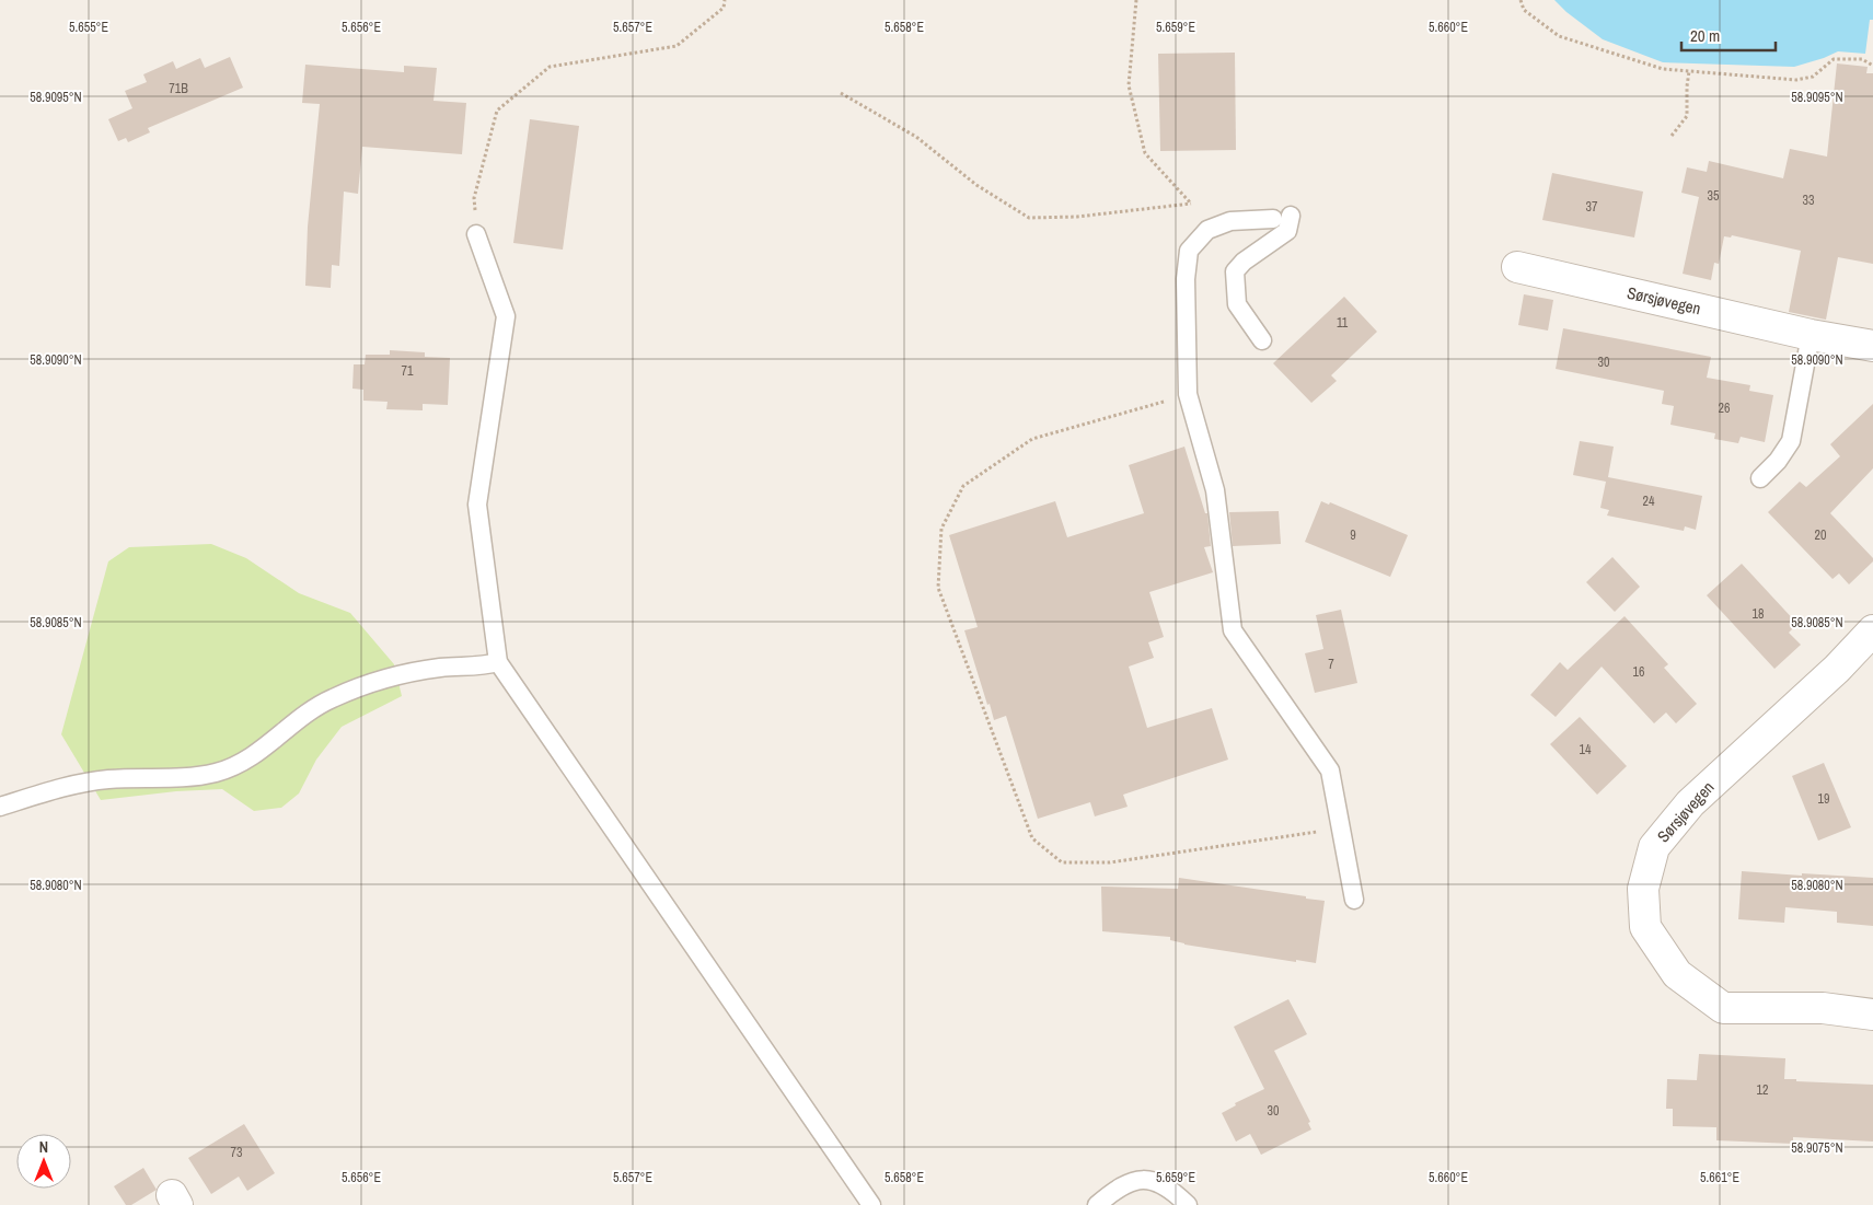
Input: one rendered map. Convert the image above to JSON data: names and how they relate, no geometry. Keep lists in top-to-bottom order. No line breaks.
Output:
{"streets":{"street":["Sørsjøvegen"]},"house_numbers":["71B","35","33","37","11","30","71","26","24","9","20","18","7","16","14","19","12","30","73"],"scale_bar":"20 m","north":"top","coordinates":["5.655°E","5.656°E","5.657°E","5.658°E","5.659°E","5.660°E","58.9095°N","58.9090°N","58.9085°N","58.9080°N","58.9075°N","5.661°E"]}
